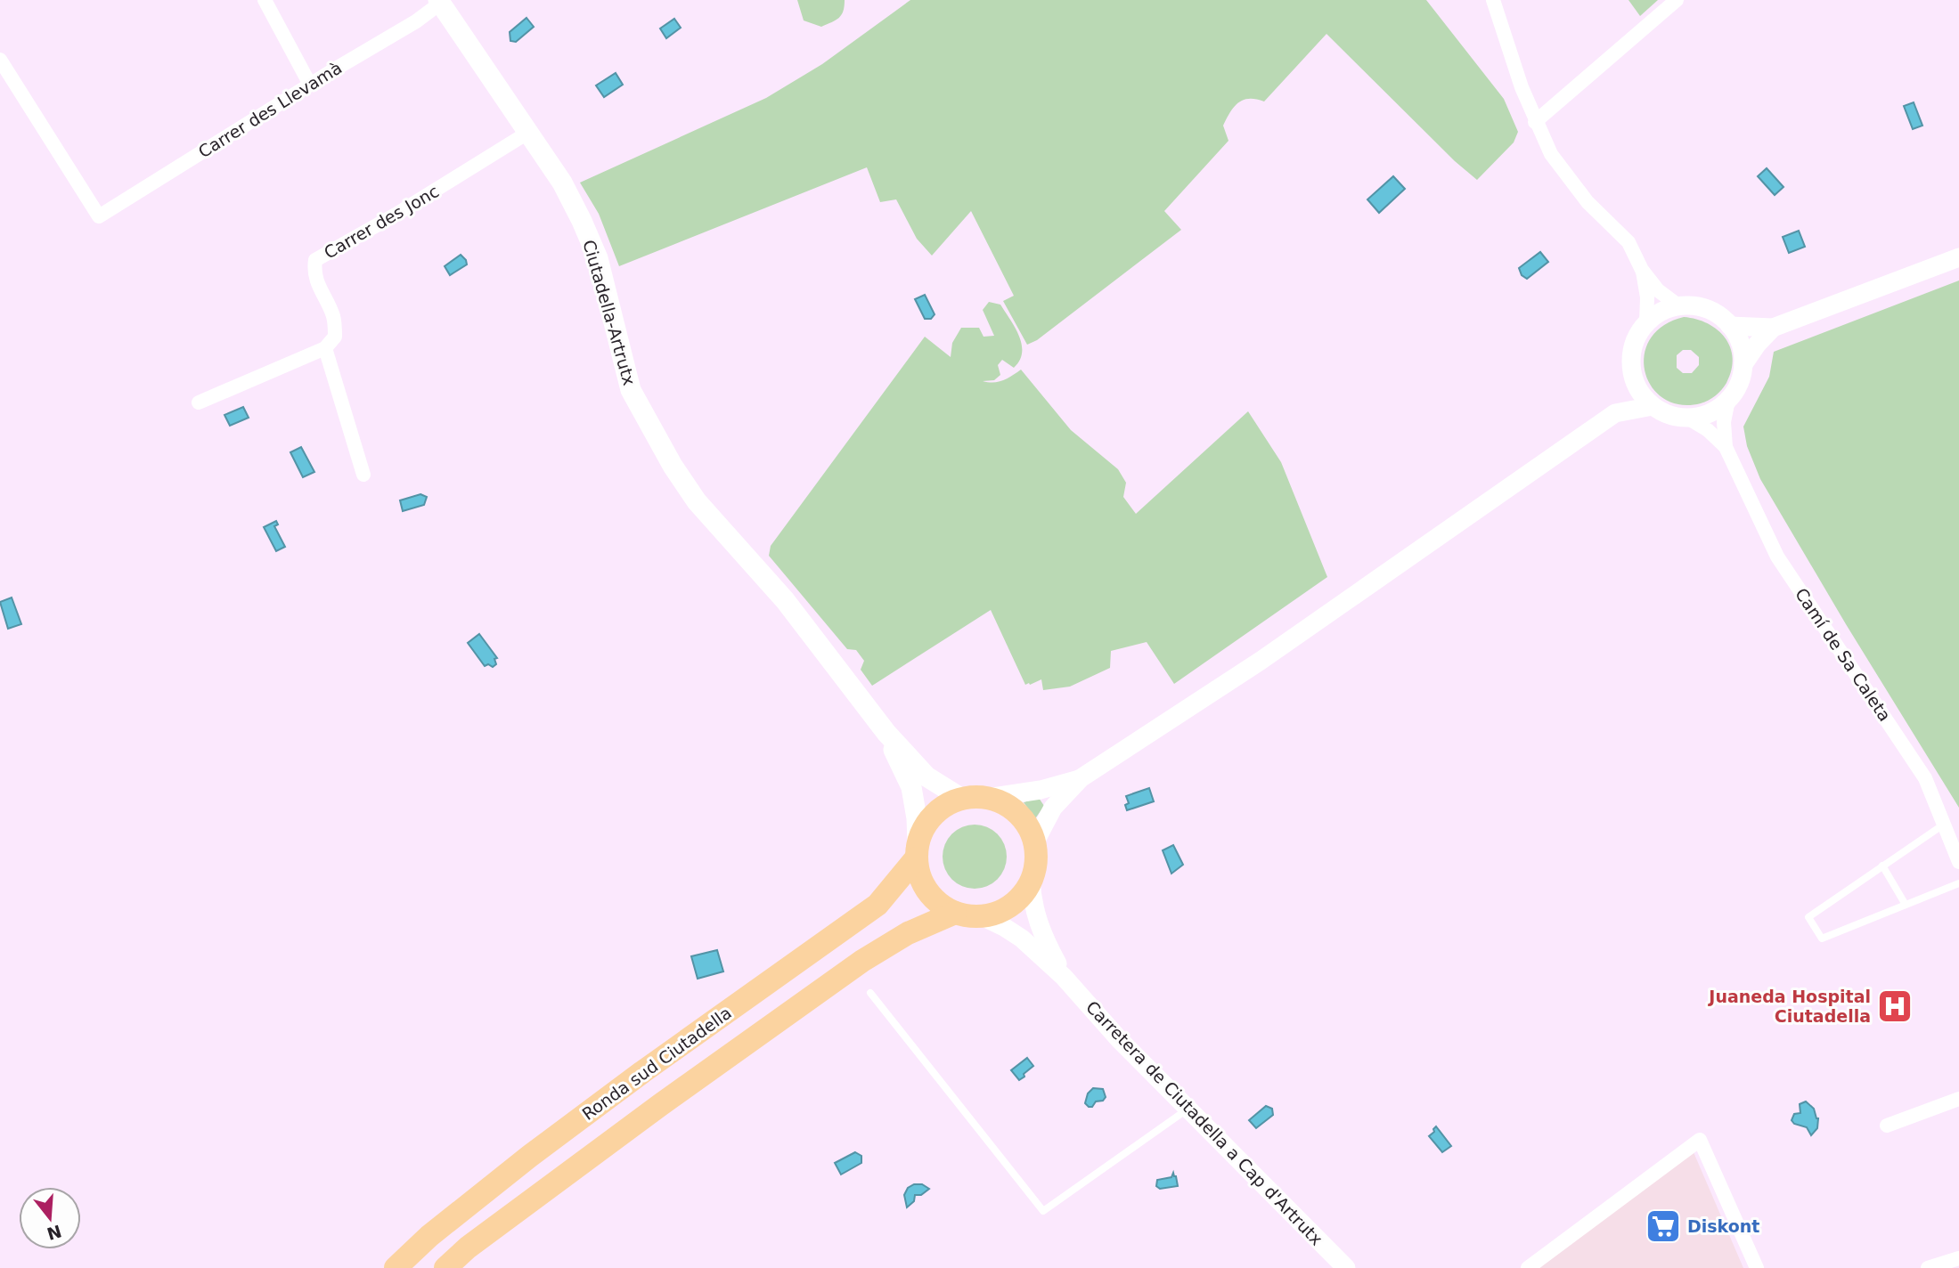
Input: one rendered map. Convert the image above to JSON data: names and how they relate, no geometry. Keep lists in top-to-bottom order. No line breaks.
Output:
{"streets":{"main road":["Ciutadella-Artrutx","Ronda sud Ciutadella"],"street":["Carrer des Llevamà","Carrer des Jonc","Camí de Sa Caleta","Carretera de Ciutadella a Cap d'Artrutx"]},"crossings":[["Carrer des Llevamà","Ciutadella-Artrutx"],["Carrer des Jonc","Ciutadella-Artrutx"],["Ciutadella-Artrutx","Ronda sud Ciutadella"],["Ciutadella-Artrutx","Carretera de Ciutadella a Cap d'Artrutx"],["Ronda sud Ciutadella","Carretera de Ciutadella a Cap d'Artrutx"]],"places":{"hospital":["Juaneda Hospital Ciutadella"],"supermarket":["Diskont"]},"north":"bottom"}
